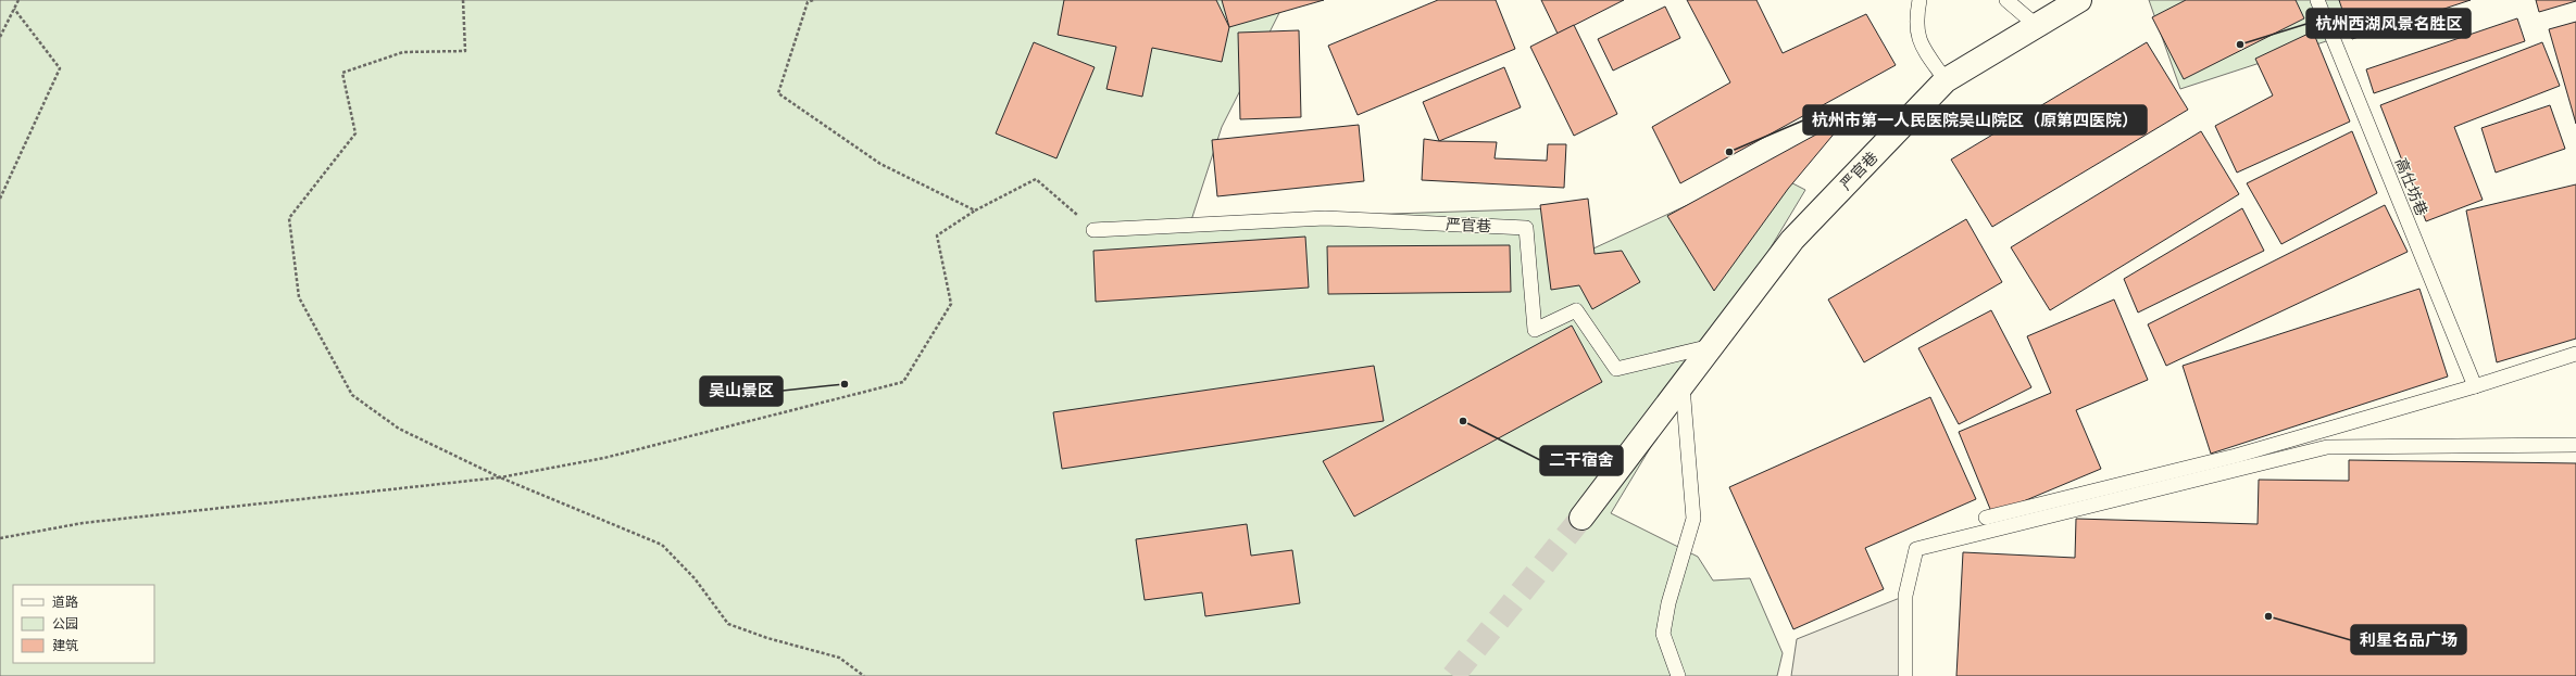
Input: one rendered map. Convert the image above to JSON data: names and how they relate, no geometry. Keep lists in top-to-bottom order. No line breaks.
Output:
{"streets":{"street":["严官巷"],"lane":["高仕坊巷"]},"places":["杭州西湖风景名胜区","杭州市第一人民医院吴山院区（原第四医院）","吴山景区","二干宿舍","利星名品广场"],"legend":["道路","公园","建筑"]}
